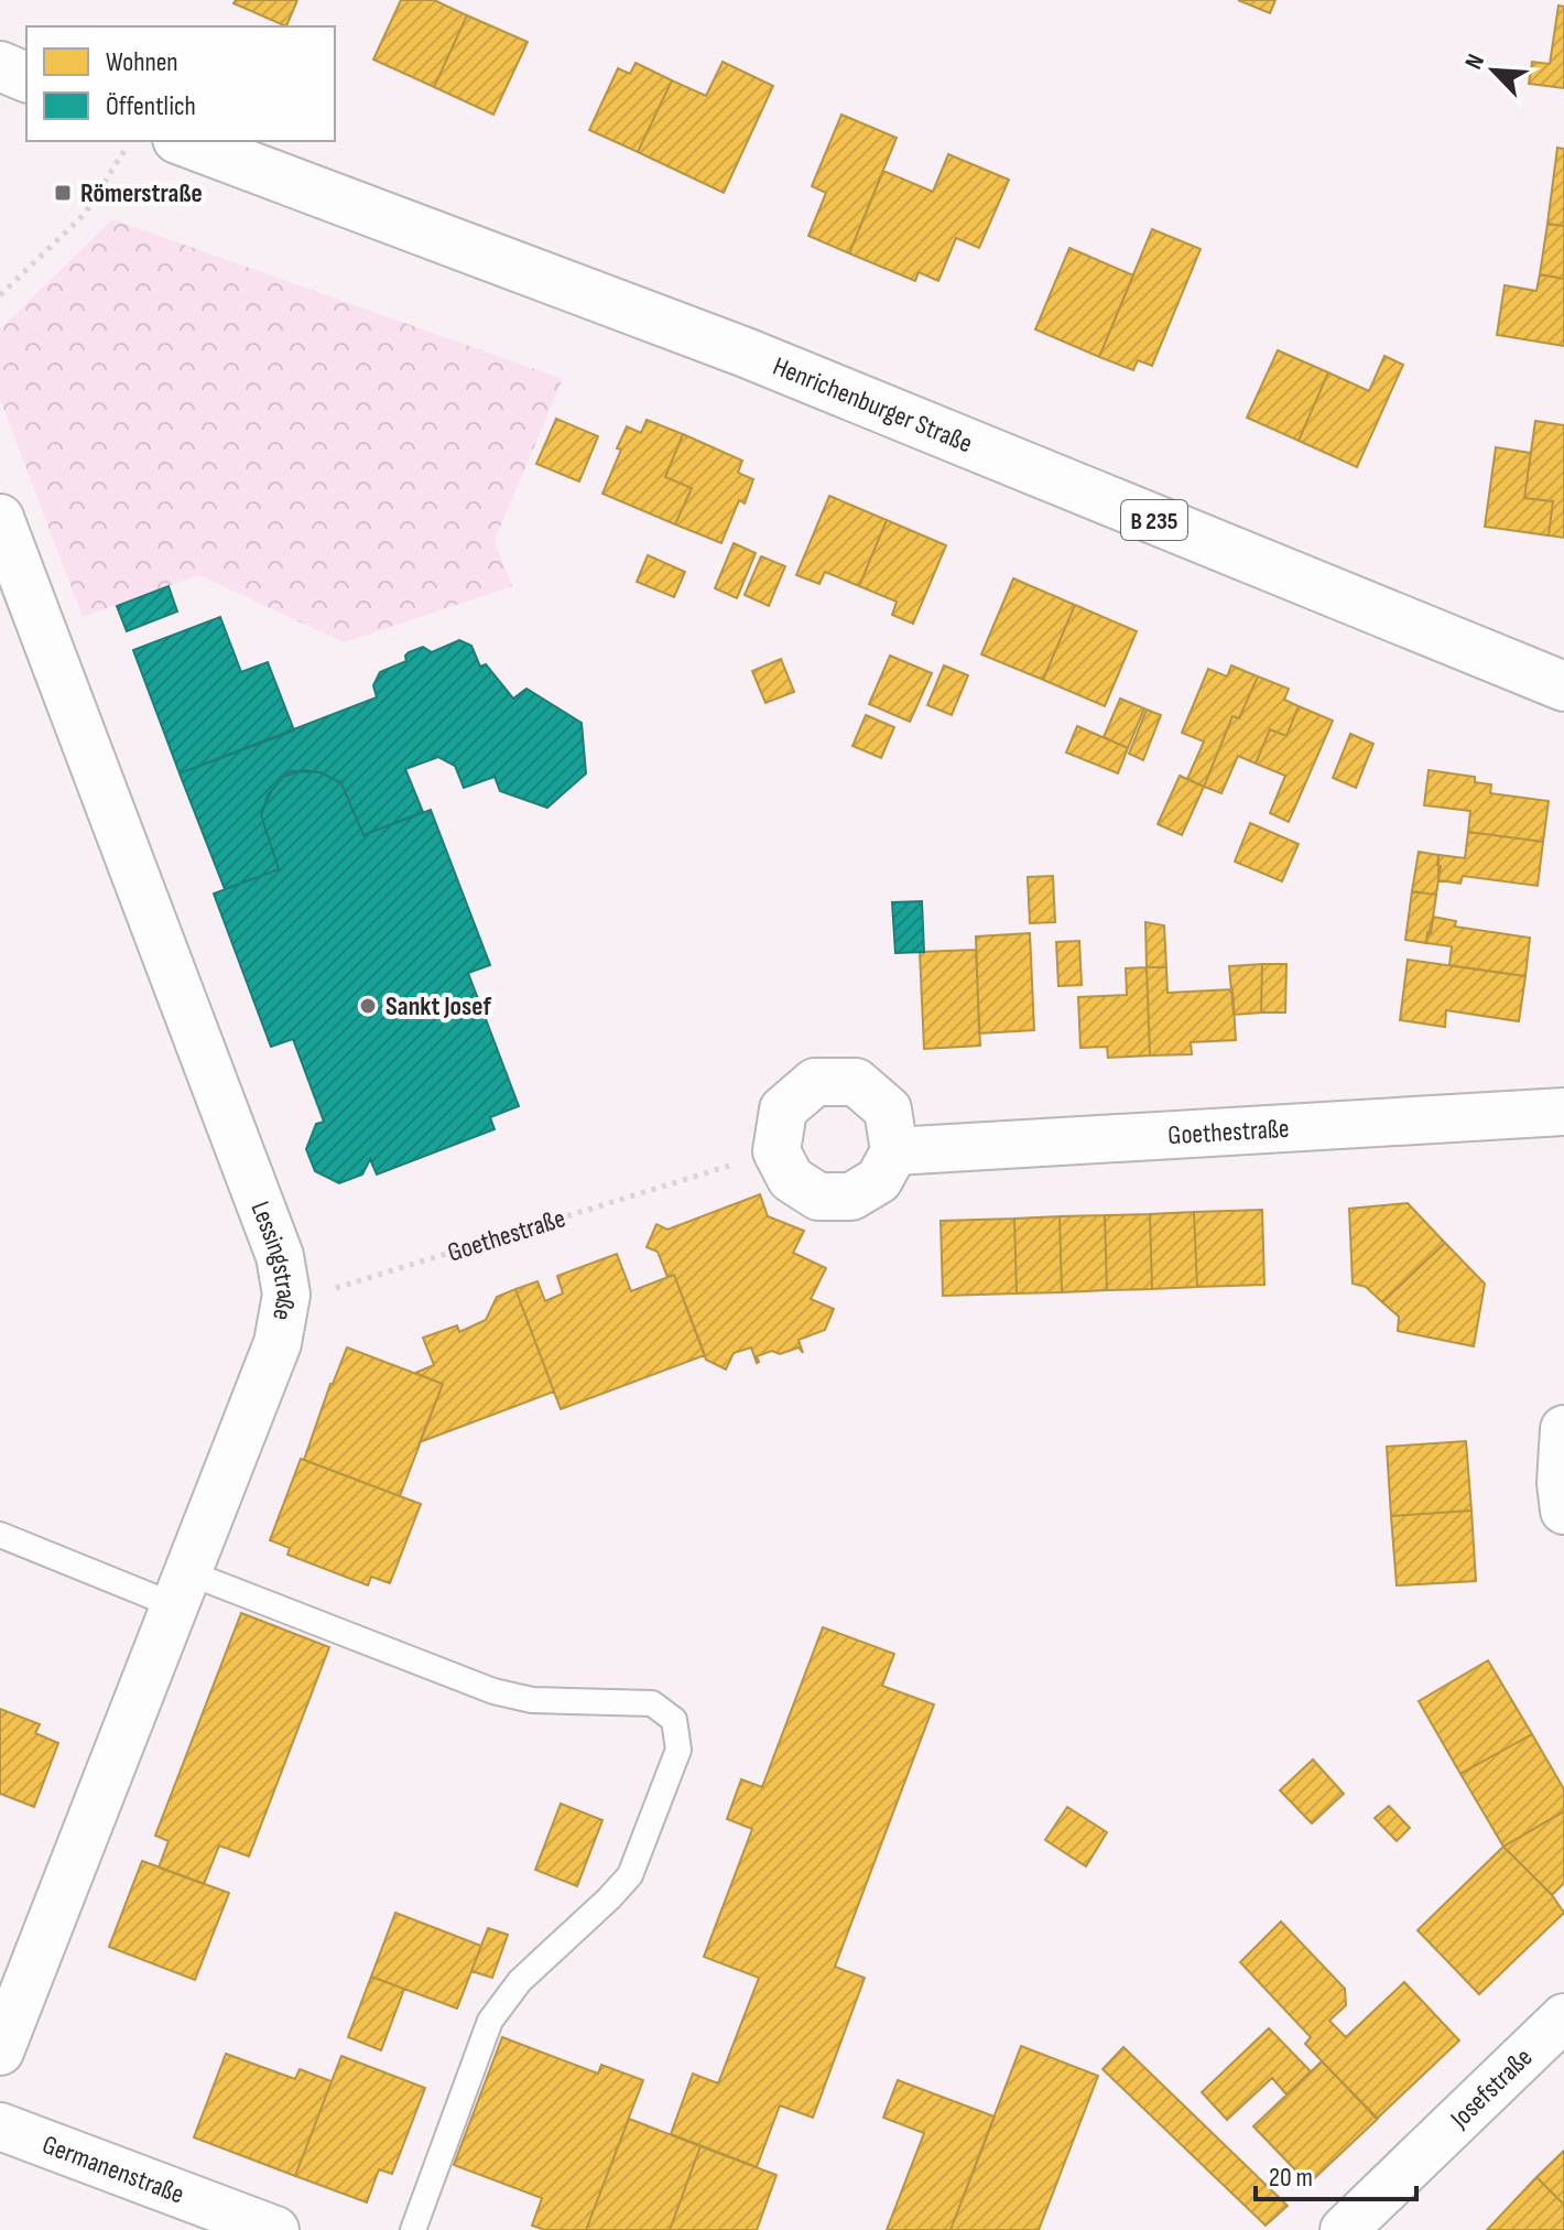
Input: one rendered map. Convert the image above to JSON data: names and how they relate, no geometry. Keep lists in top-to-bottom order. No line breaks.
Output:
{"streets":{"main road":["Henrichenburger Straße","B 235"],"street":["Goethestraße","Lessingstraße","Josefstraße","Germanenstraße"]},"crossings":[["Goethestraße","Lessingstraße"]],"places":{"transit":["Römerstraße"],"other":["Sankt Josef"]},"legend":["Wohnen","Öffentlich"],"scale_bar":"20 m","north":"top left"}
